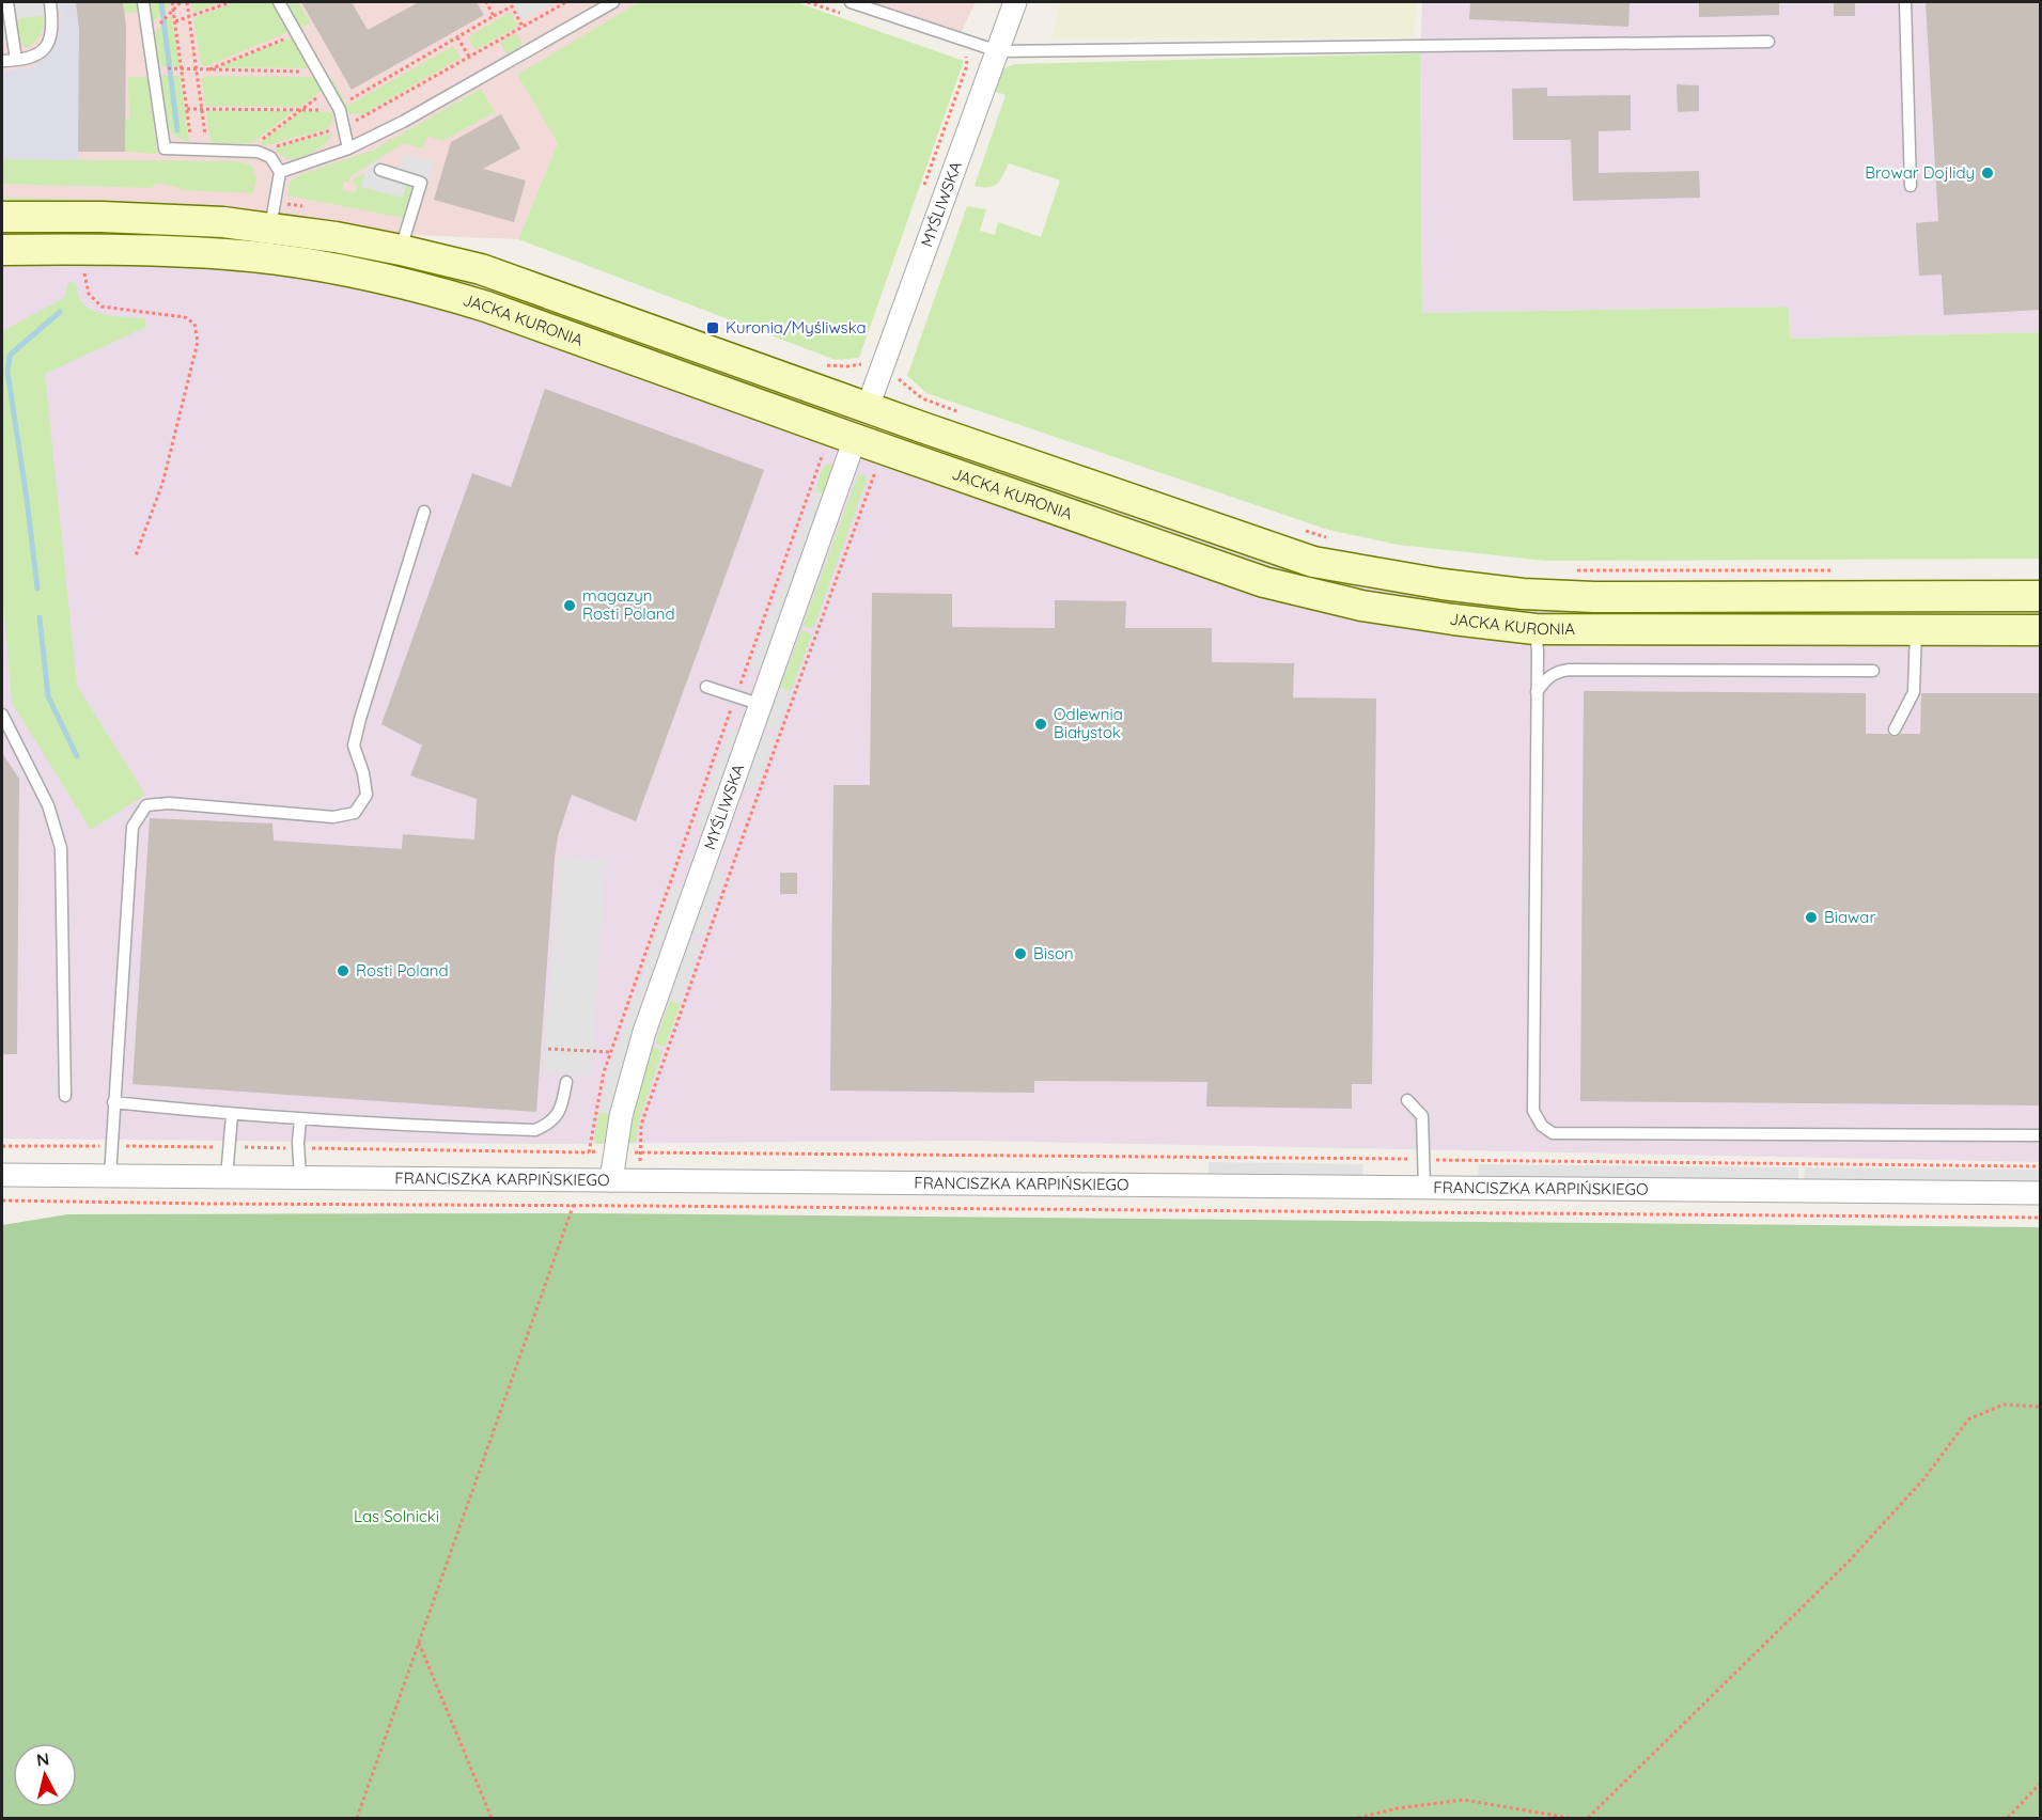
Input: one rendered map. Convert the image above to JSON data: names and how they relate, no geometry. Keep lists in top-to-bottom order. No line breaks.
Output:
{"streets":{"main road":["JACKA KURONIA"],"street":["MYŚLIWSKA","FRANCISZKA KARPIŃSKIEGO"]},"crossings":[["MYŚLIWSKA","JACKA KURONIA"],["MYŚLIWSKA","FRANCISZKA KARPIŃSKIEGO"]],"parks":["Las Solnicki"],"places":{"other":["Browar Dojlidy","magazyn Rosti Poland","Odlewnia Białystok","Biawar","Bison","Rosti Poland"],"transit":["Kuronia/Myśliwska"]},"north":"top"}
